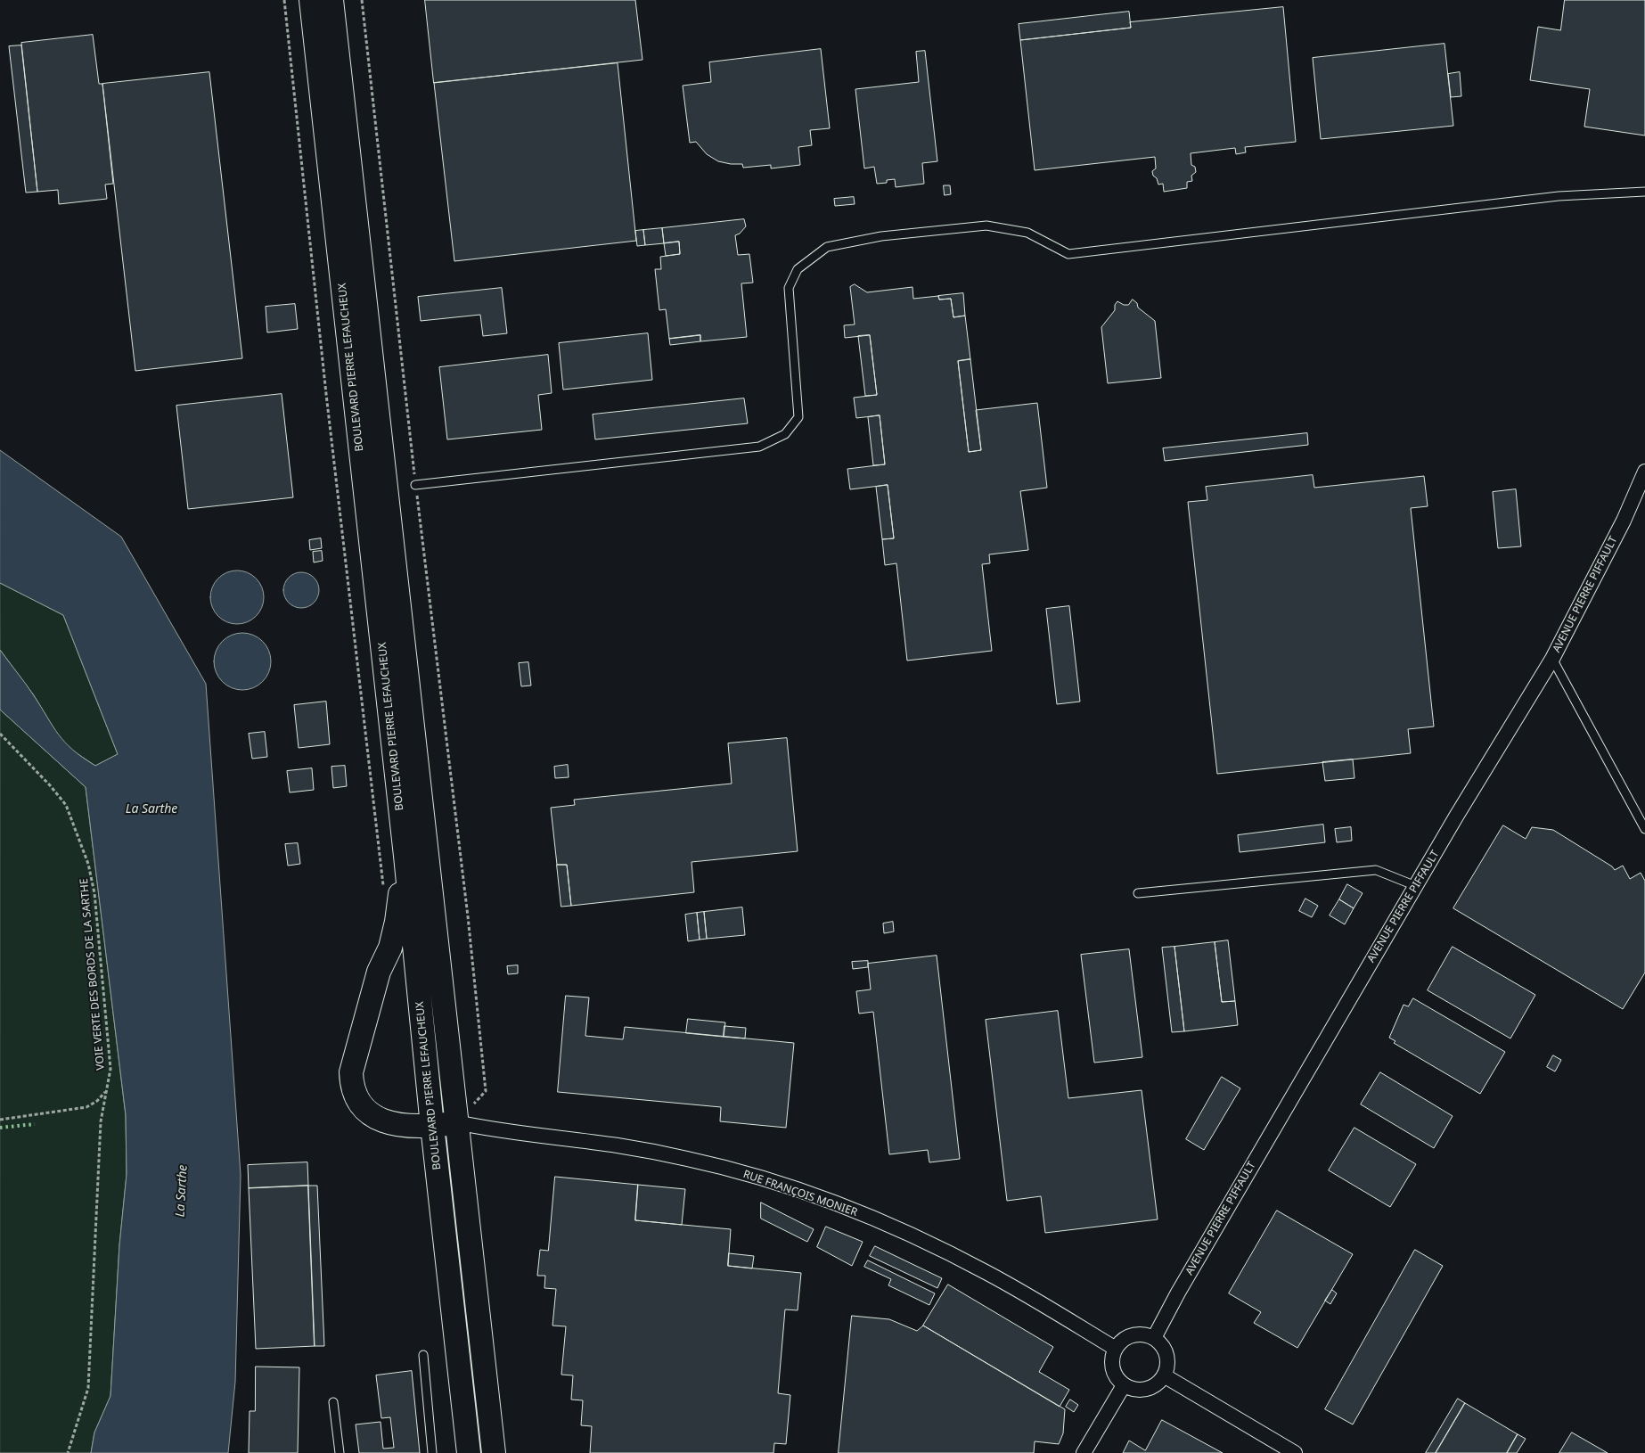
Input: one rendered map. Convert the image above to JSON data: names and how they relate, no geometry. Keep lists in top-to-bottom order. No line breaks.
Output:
{"streets":{"main road":["BOULEVARD PIERRE LEFAUCHEUX"],"street":["AVENUE PIERRE PIFFAULT","RUE FRANÇOIS MONIER"],"path":["VOIE VERTE DES BORDS DE LA SARTHE"]},"crossings":[["BOULEVARD PIERRE LEFAUCHEUX","RUE FRANÇOIS MONIER"],["AVENUE PIERRE PIFFAULT","RUE FRANÇOIS MONIER"]],"water":["La Sarthe"]}
